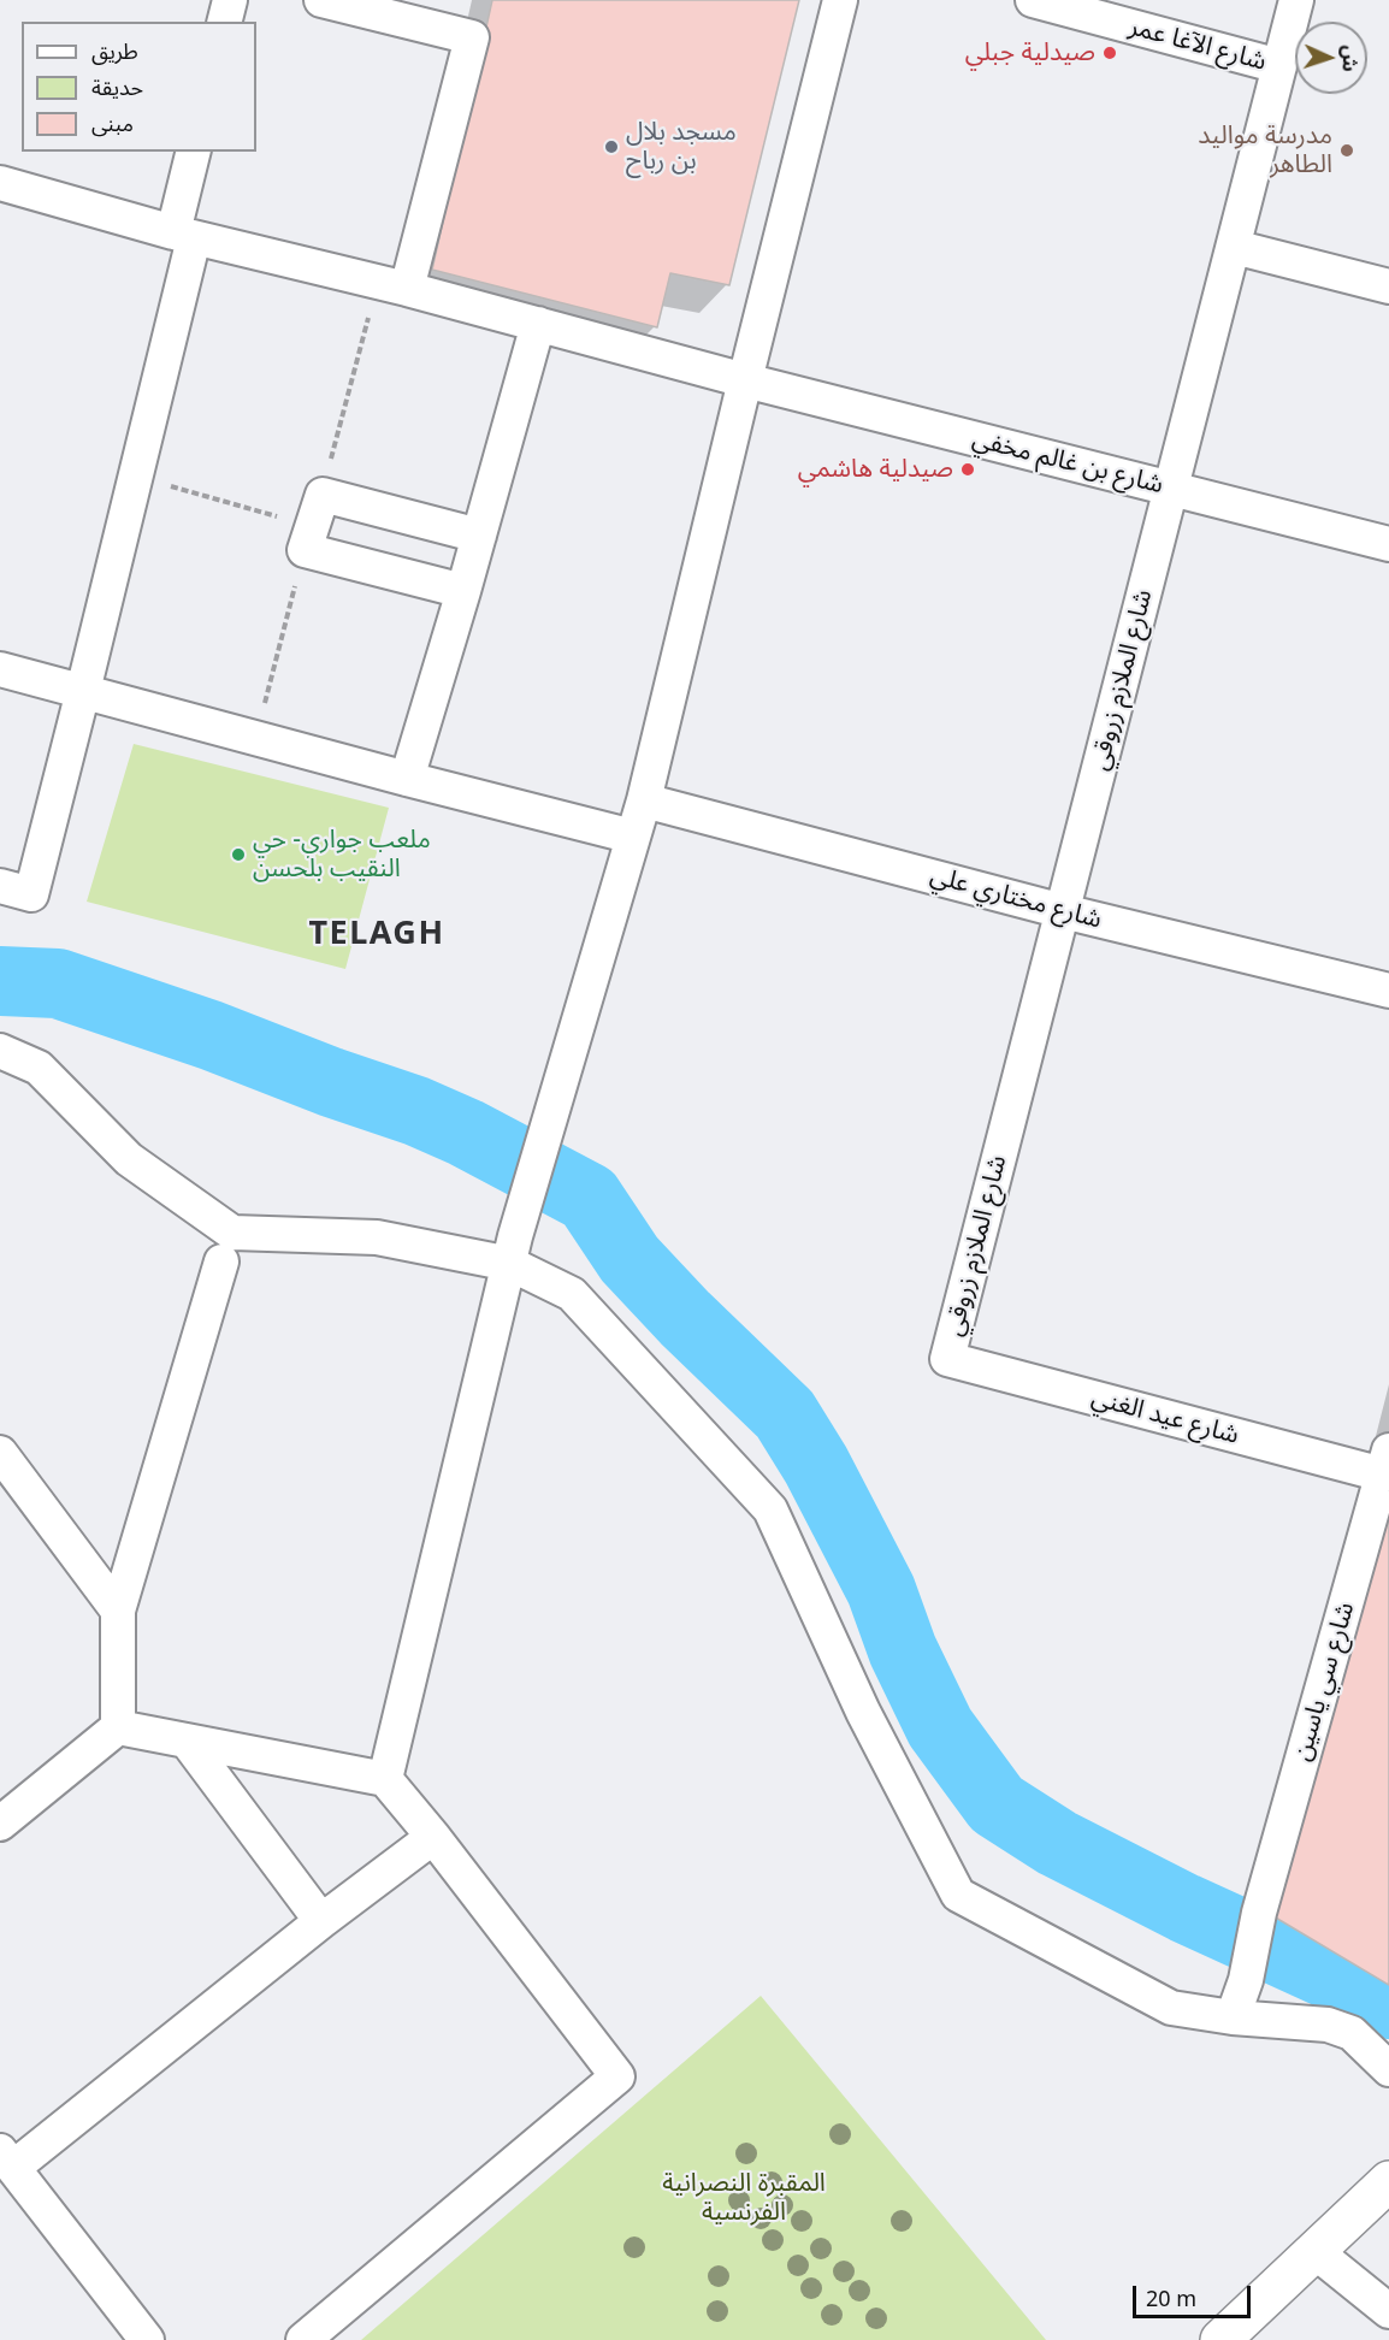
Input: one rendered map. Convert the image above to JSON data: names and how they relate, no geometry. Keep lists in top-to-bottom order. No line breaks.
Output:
{"streets":{"street":["شارع الآغا عمر","شارع بن غالم مخفي","شارع الملازم زروقي","شارع مختاري علي","شارع عيد الغني","شارع سي ياسين"]},"crossings":[["شارع الآغا عمر","شارع الملازم زروقي"],["شارع بن غالم مخفي","شارع الملازم زروقي"],["شارع الملازم زروقي","شارع مختاري علي"],["شارع الملازم زروقي","شارع عيد الغني"],["شارع عيد الغني","شارع سي ياسين"]],"districts":["TELAGH"],"parks":["المقبرة النصرانية الفرنسية"],"places":["صيدلية جبلي","مسجد بلال بن رباح","مدرسة مواليد الطاهر","صيدلية هاشمي","ملعب جواري- حي النقيب بلحسن"],"legend":["طريق","حديقة","مبنى"],"scale_bar":"20 m","north":"right"}
